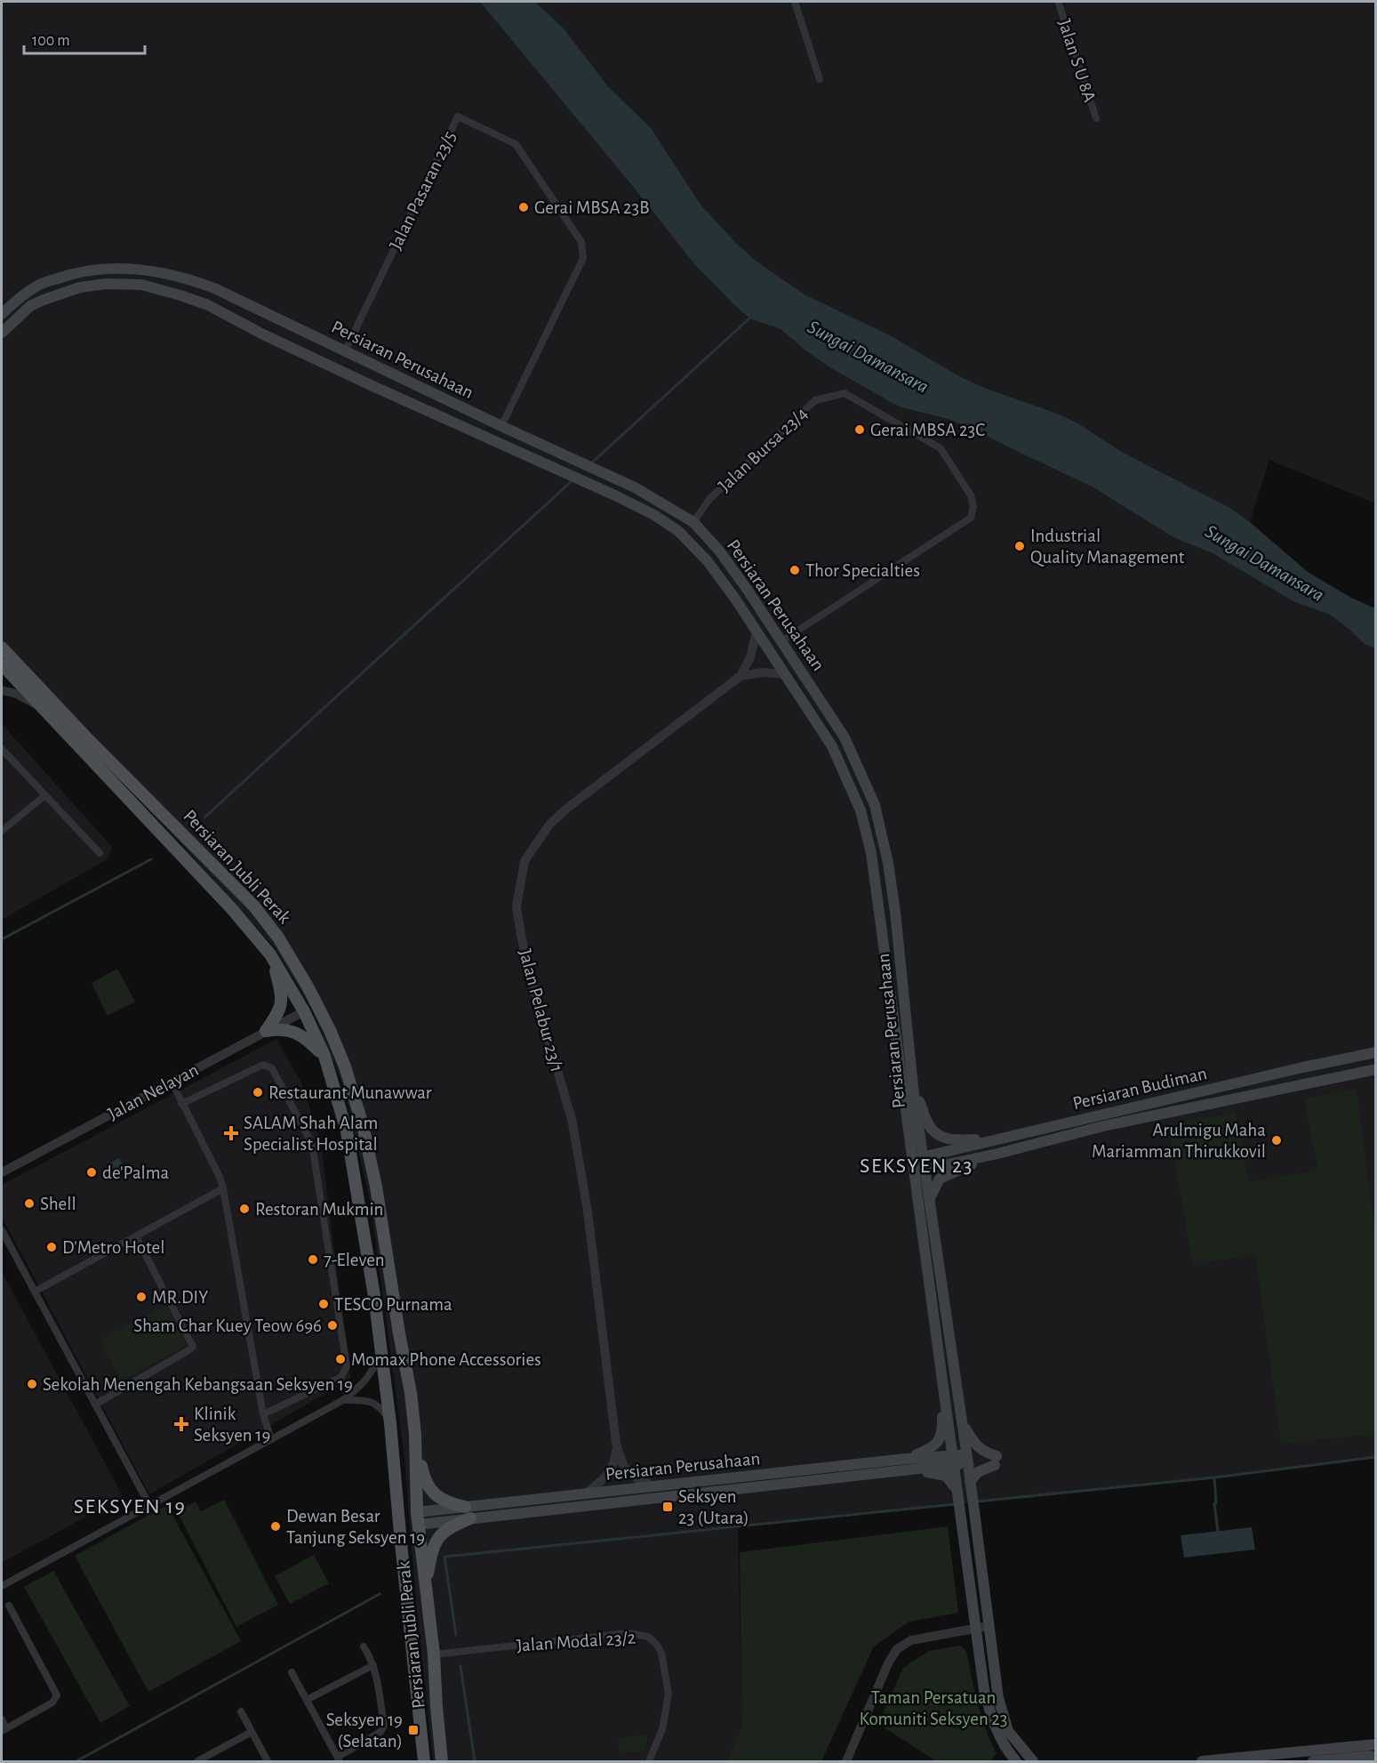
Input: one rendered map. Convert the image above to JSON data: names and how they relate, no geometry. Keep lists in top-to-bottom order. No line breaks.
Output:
{"streets":{"main road":["Persiaran Perusahaan","Persiaran Jubli Perak","Persiaran Budiman"],"street":["Jalan S U 8A","Jalan Pasaran 23/5","Jalan Bursa 23/4","Jalan Pelabur 23/1","Jalan Nelayan","Jalan Modal 23/2"]},"crossings":[["Jalan Pasaran 23/5","Persiaran Perusahaan"],["Persiaran Perusahaan","Jalan Bursa 23/4"],["Persiaran Perusahaan","Persiaran Jubli Perak"],["Persiaran Perusahaan","Jalan Pelabur 23/1"],["Persiaran Perusahaan","Persiaran Budiman"],["Persiaran Jubli Perak","Jalan Nelayan"],["Persiaran Jubli Perak","Jalan Modal 23/2"]],"districts":["SEKSYEN 23","SEKSYEN 19"],"water":["Sungai Damansara"],"parks":["Taman Persatuan Komuniti Seksyen 23"],"places":{"other":["Gerai MBSA 23B","Gerai MBSA 23C","Industrial Quality Management","Thor Specialties","Restaurant Munawwar","Arulmigu Maha Mariamman Thirukkovil","de'Palma","Shell","Restoran Mukmin","D'Metro Hotel","7-Eleven","MR.DIY","TESCO Purnama","Sham Char Kuey Teow 696","Momax Phone Accessories","Sekolah Menengah Kebangsaan Seksyen 19","Dewan Besar Tanjung Seksyen 19"],"health":["SALAM Shah Alam Specialist Hospital","Klinik Seksyen 19"],"transit":["Seksyen 23 (Utara)","Seksyen 19 (Selatan)"]},"scale_bar":"100 m"}
